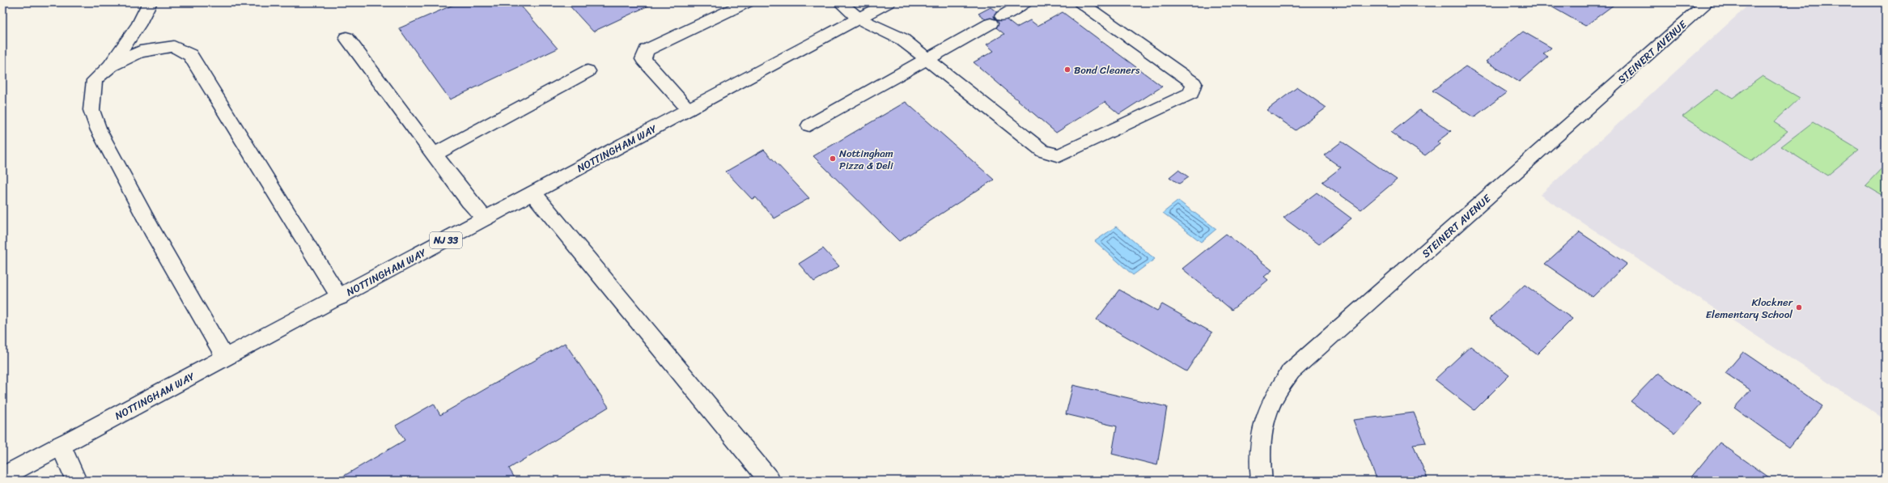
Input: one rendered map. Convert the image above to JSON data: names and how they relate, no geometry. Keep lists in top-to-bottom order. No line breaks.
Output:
{"streets":{"main road":["STEINERT AVENUE","NOTTINGHAM WAY","NJ 33"]},"places":["Bond Cleaners","Nottingham Pizza & Deli","Klockner Elementary School"]}
